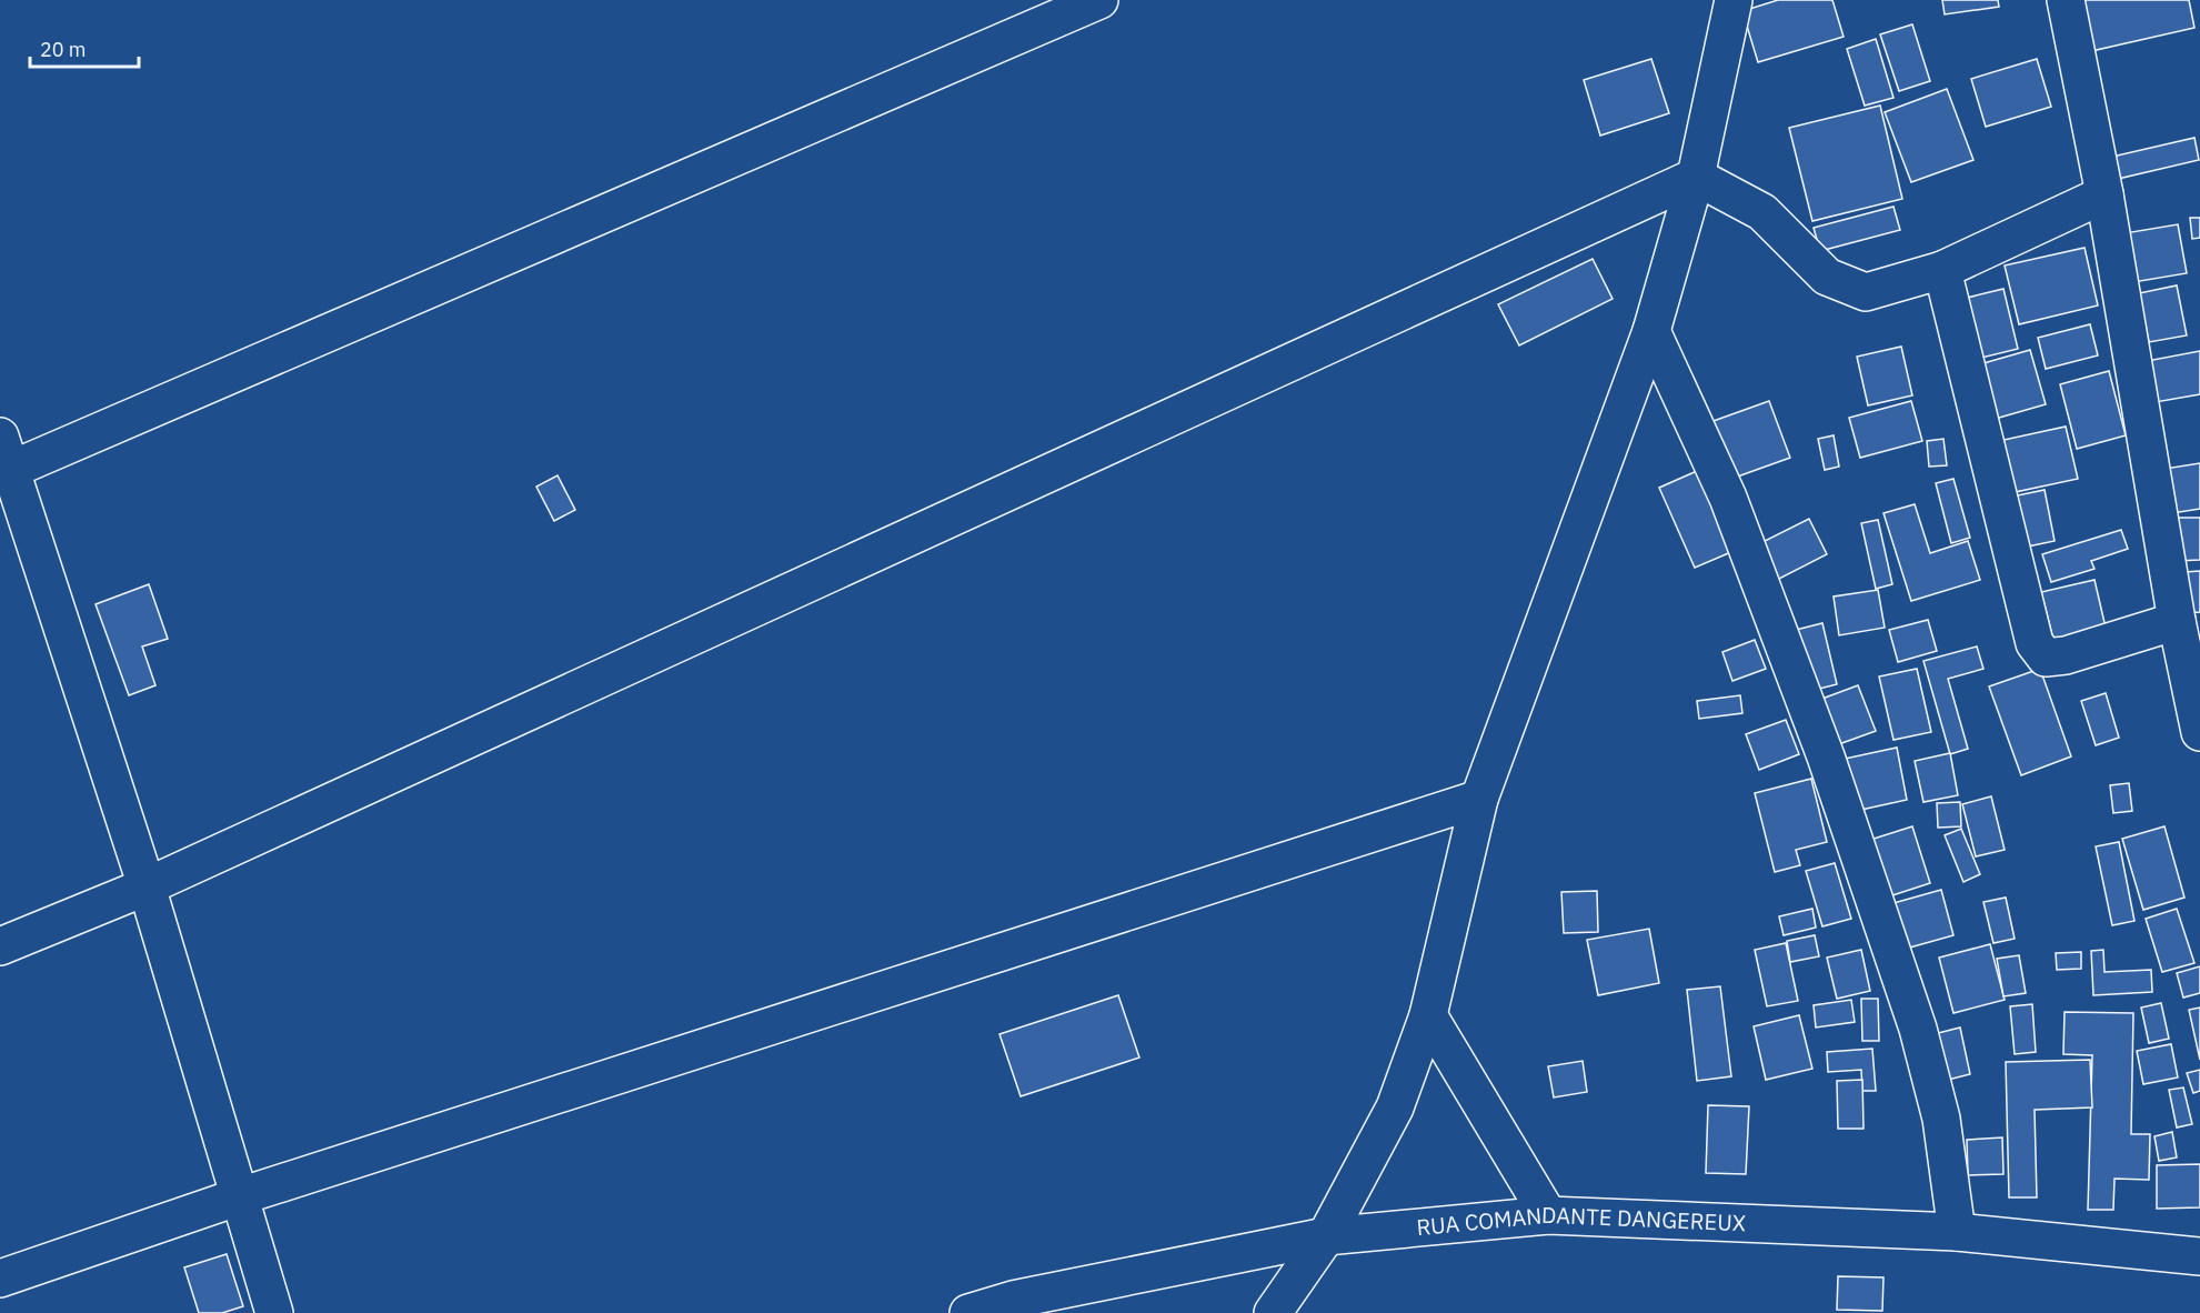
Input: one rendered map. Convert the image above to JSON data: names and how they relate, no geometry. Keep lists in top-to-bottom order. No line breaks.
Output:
{"streets":{"street":["RUA COMANDANTE DANGEREUX"]},"scale_bar":"20 m"}
